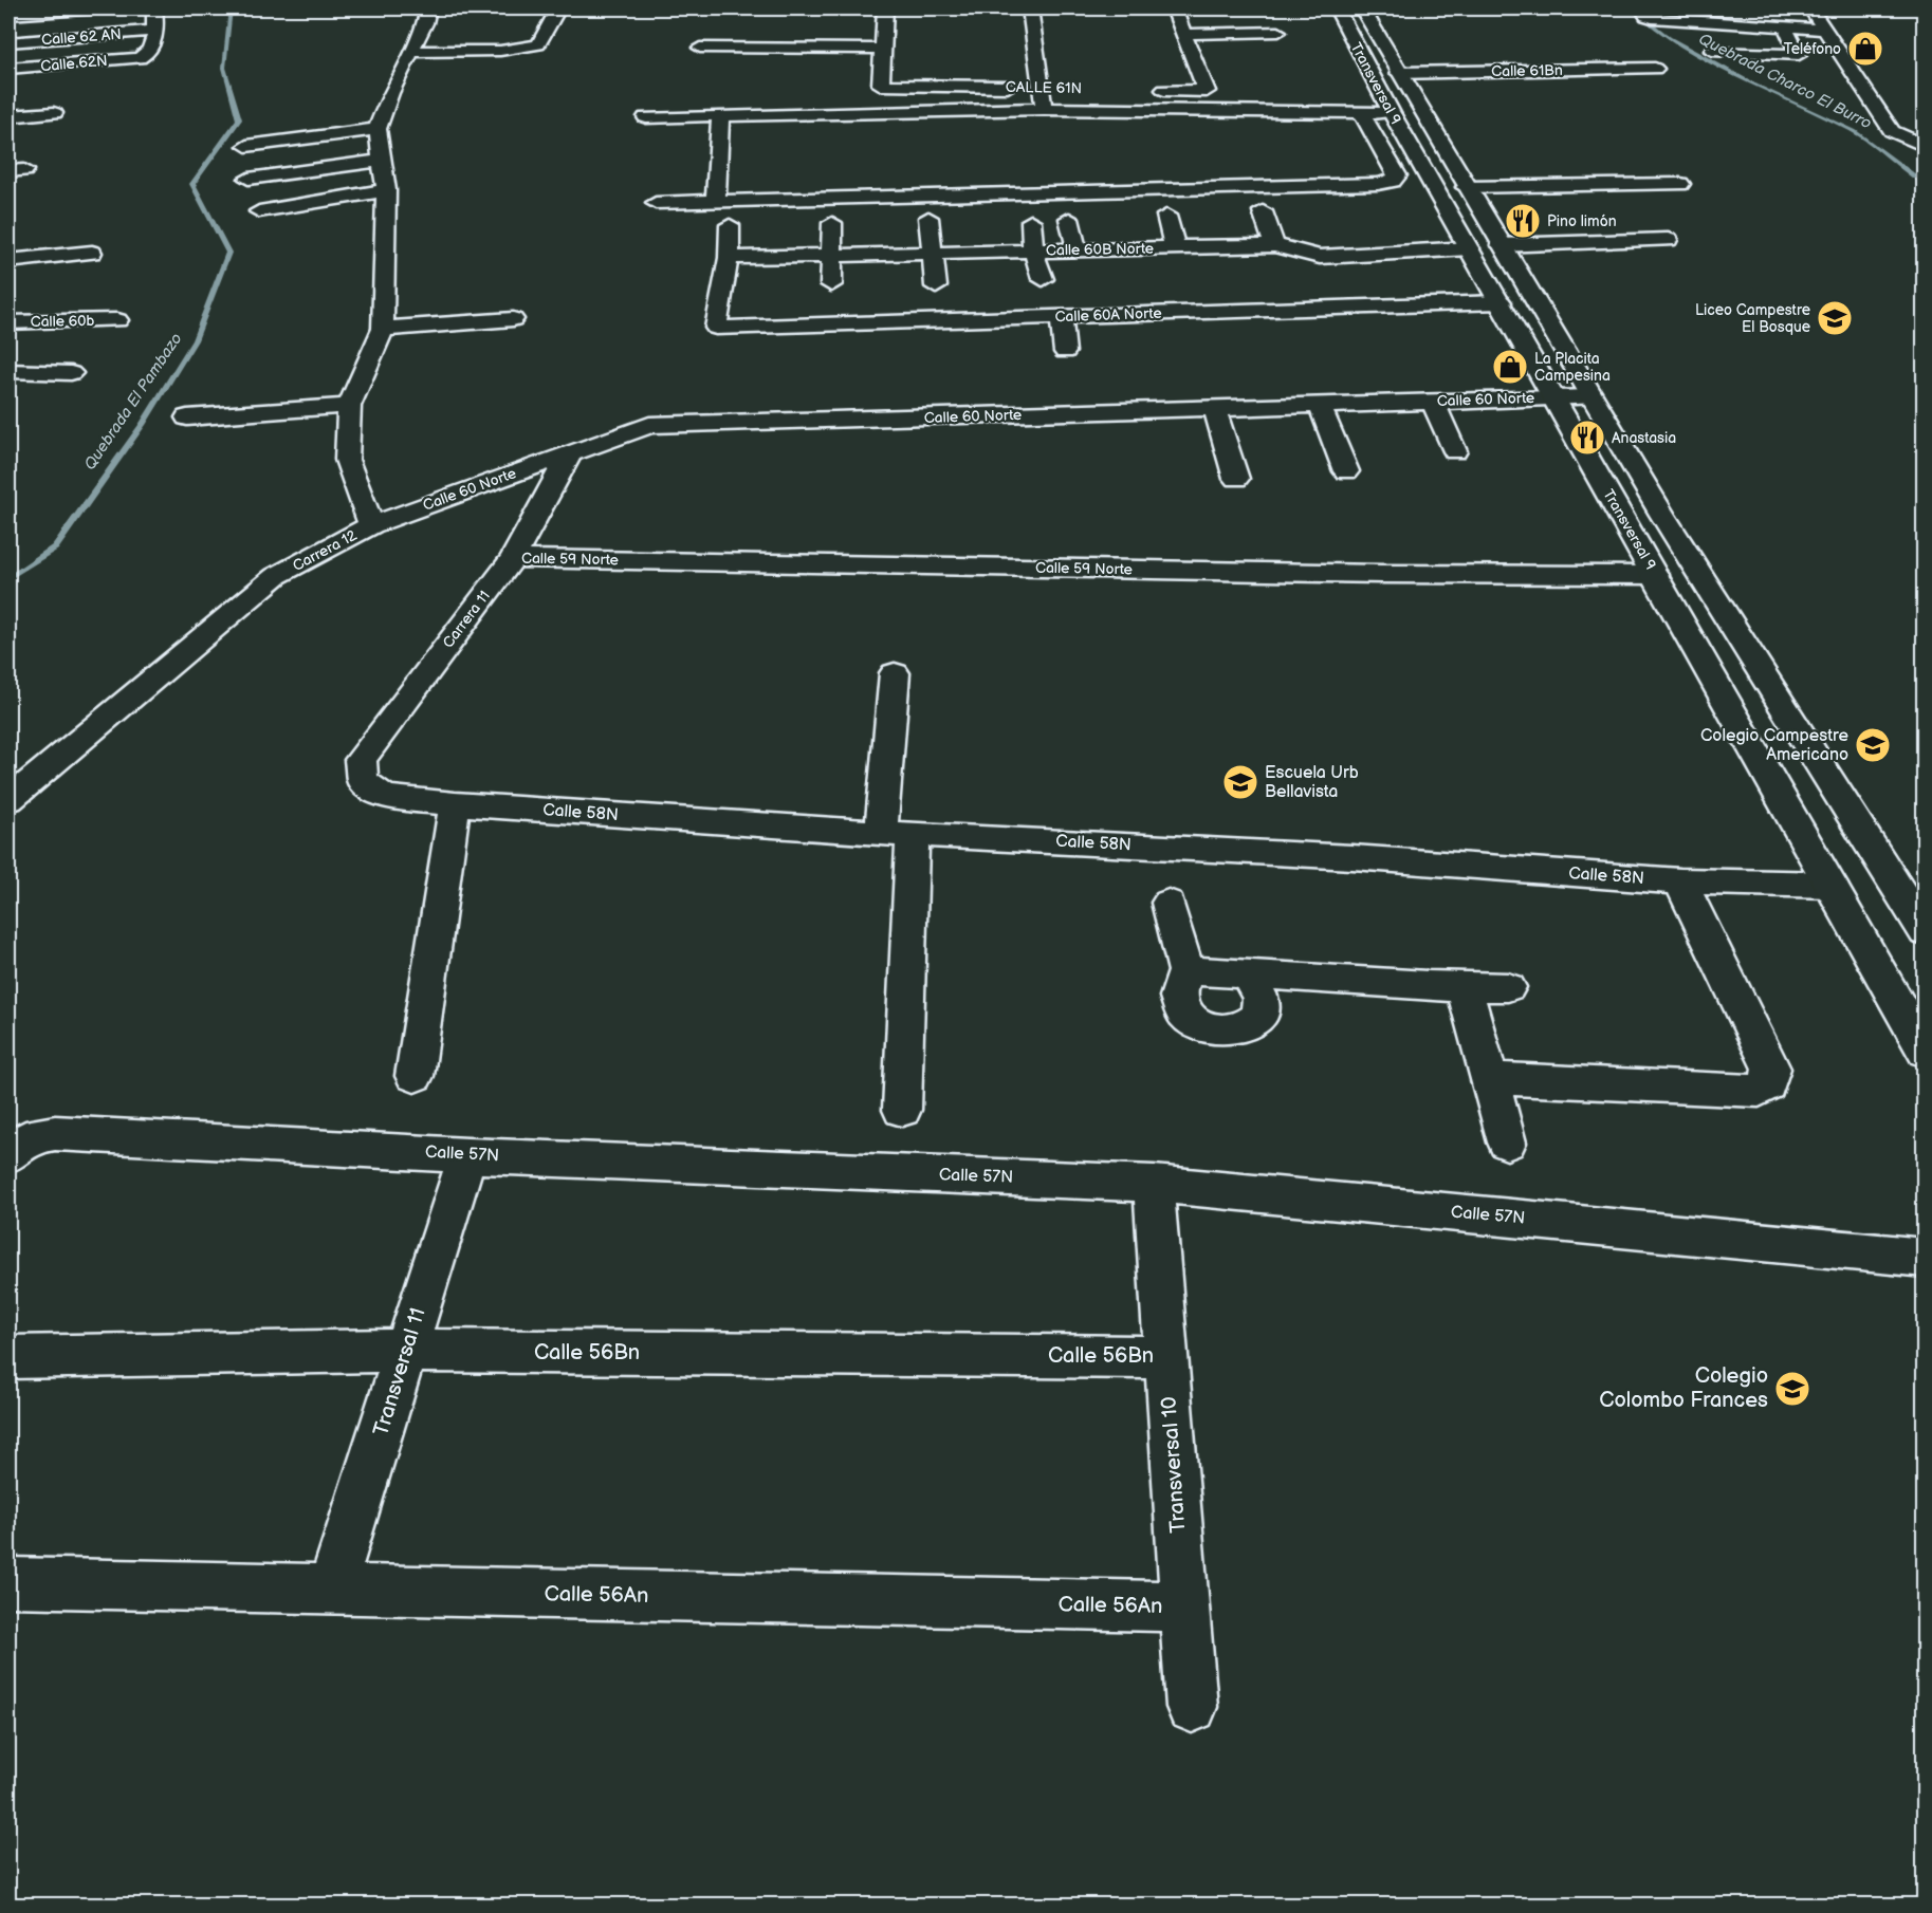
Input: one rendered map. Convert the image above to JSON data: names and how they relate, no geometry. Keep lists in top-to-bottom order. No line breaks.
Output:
{"streets":{"street":["Calle 62 AN","Calle 62N","Calle 61Bn","Transversal 9","CALLE 61N","Calle 60B Norte","Calle 60A Norte","Calle 60b","Calle 60 Norte","Carrera 12","Calle 59 Norte","Carrera 11","Calle 58N","Calle 57N","Calle 56Bn","Transversal 11","Transversal 10","Calle 56An"]},"crossings":[["Calle 62 AN","Calle 62N"],["Calle 61Bn","Transversal 9"],["Transversal 9","Calle 60B Norte"],["Transversal 9","Calle 60A Norte"],["Transversal 9","Calle 60 Norte"],["Transversal 9","Calle 59 Norte"],["Transversal 9","Calle 58N"],["Calle 60B Norte","Calle 60A Norte"],["Calle 60 Norte","Carrera 12"],["Calle 60 Norte","Carrera 11"],["Calle 59 Norte","Carrera 11"],["Carrera 11","Calle 58N"],["Calle 57N","Transversal 11"],["Calle 57N","Transversal 10"],["Calle 56Bn","Transversal 11"],["Calle 56Bn","Transversal 10"],["Transversal 11","Calle 56An"],["Transversal 10","Calle 56An"]],"water":["Quebrada Charco El Burro","Quebrada El Pambazo"],"places":{"shop":["Teléfono","La Placita Campesina"],"restaurant":["Pino limón","Anastasia"],"school or university":["Liceo Campestre El Bosque","Colegio Campestre Americano","Escuela Urb Bellavista","Colegio Colombo Frances"]}}
